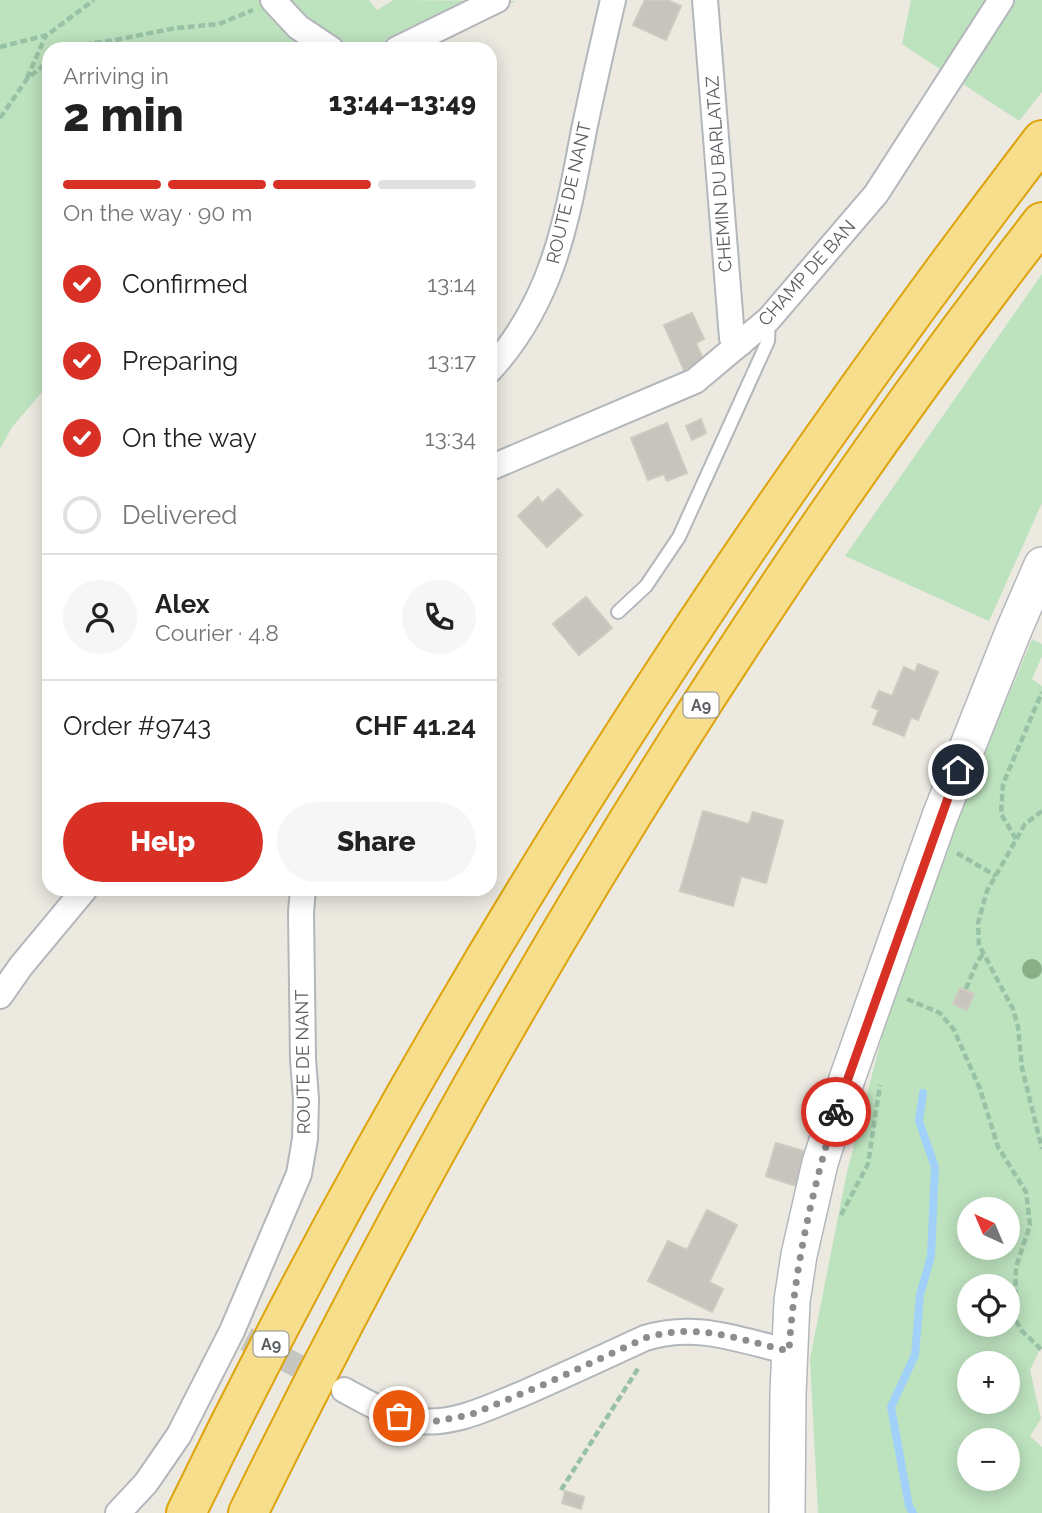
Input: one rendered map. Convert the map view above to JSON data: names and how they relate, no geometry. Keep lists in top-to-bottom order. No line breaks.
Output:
{"streets":{"highway":["A9"],"street":["CHEMIN DU BARLATAZ","ROUTE DE NANT","CHAMP DE BAN"]},"crossings":[["CHEMIN DU BARLATAZ","CHAMP DE BAN"]],"north":"top left","page":{"heading":["2 min","Arriving in","13:44–13:49"],"panel":["Alex","Courier · 4.8","Order #9743","CHF 41.24"],"bar":"On the way · 90 m","list":[["Confirmed","13:14"],["Preparing","13:17"],["On the way","13:34"],"Delivered"],"buttons":["Help","Share"],"map_buttons":["+","−"]}}
